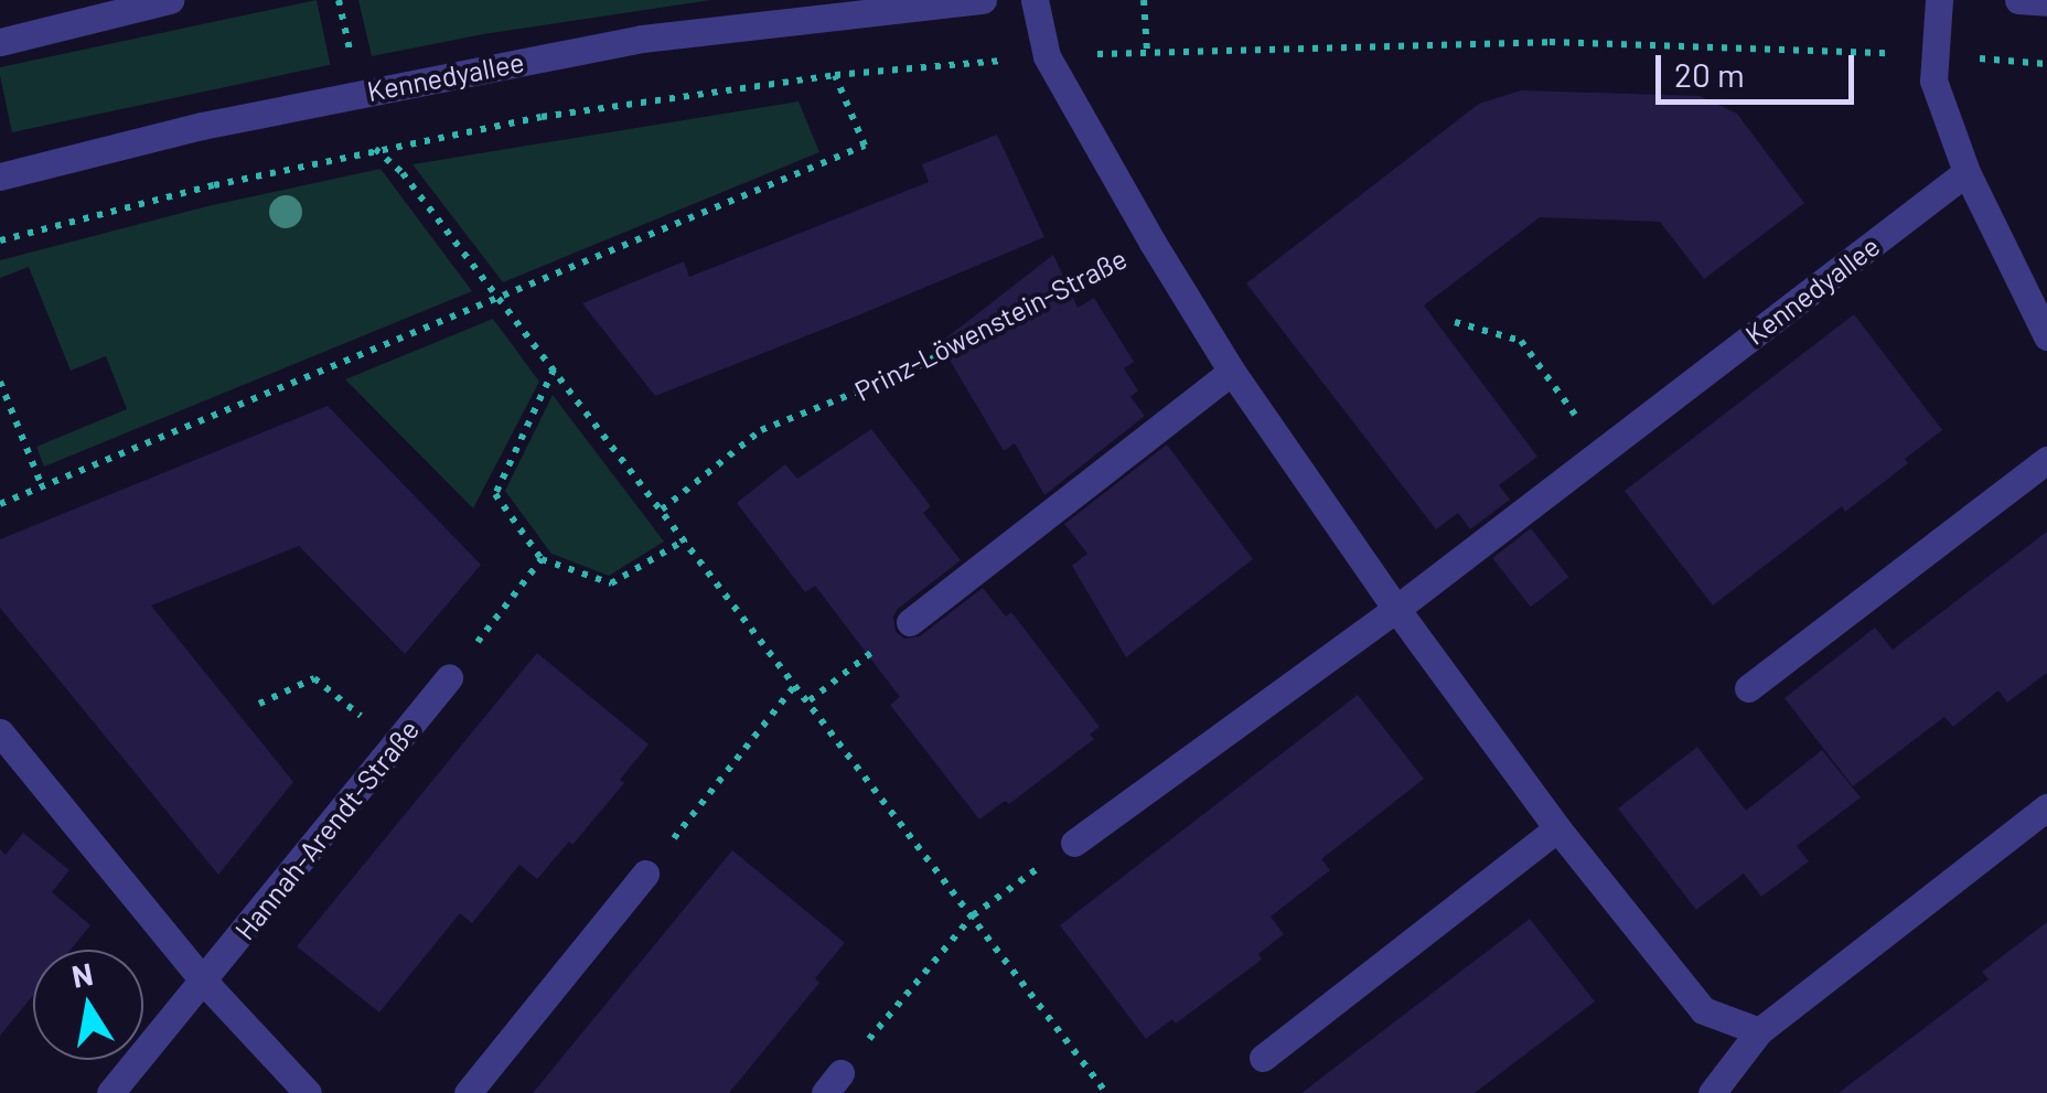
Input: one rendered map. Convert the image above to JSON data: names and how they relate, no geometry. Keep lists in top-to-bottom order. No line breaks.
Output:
{"streets":{"street":["Kennedyallee","Prinz-Löwenstein-Straße","Hannah-Arendt-Straße"]},"scale_bar":"20 m","north":"top"}
